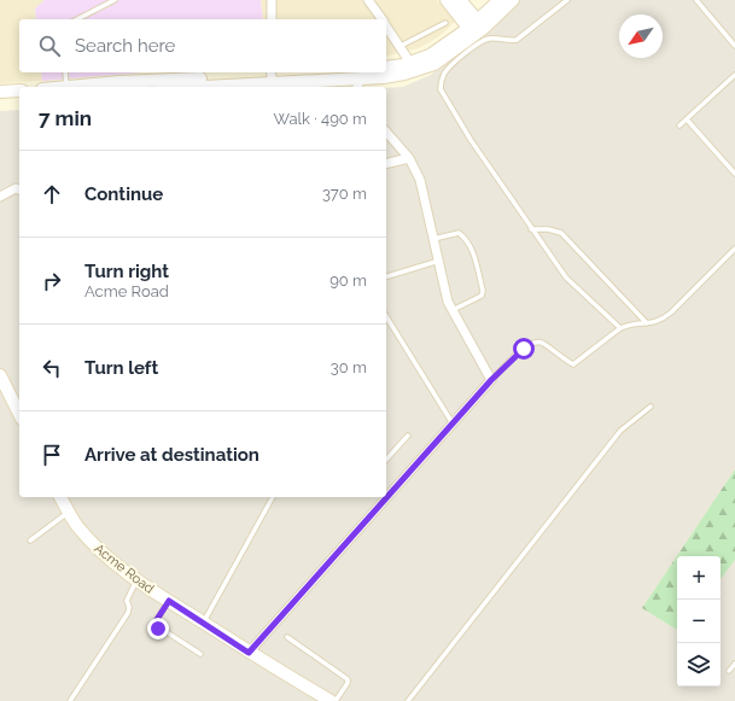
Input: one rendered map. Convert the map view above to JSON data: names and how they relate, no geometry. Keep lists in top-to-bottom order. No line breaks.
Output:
{"streets":{"main road":["Acme Road"]},"north":"bottom left","page":{"search":"Search here","heading":["7 min","Walk · 490 m"],"list":[["Continue","370 m"],["Turn right","Acme Road","90 m"],["Turn left","30 m"],"Arrive at destination"],"map_buttons":["+","−"]}}
